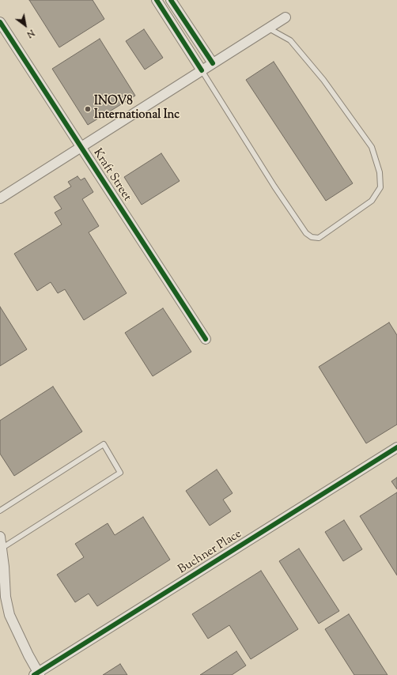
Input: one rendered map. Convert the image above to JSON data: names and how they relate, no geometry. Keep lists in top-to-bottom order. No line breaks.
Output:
{"streets":{"street":["Kraft Street","Buchner Place"]},"places":["INOV8 International Inc"],"north":"bottom right"}
